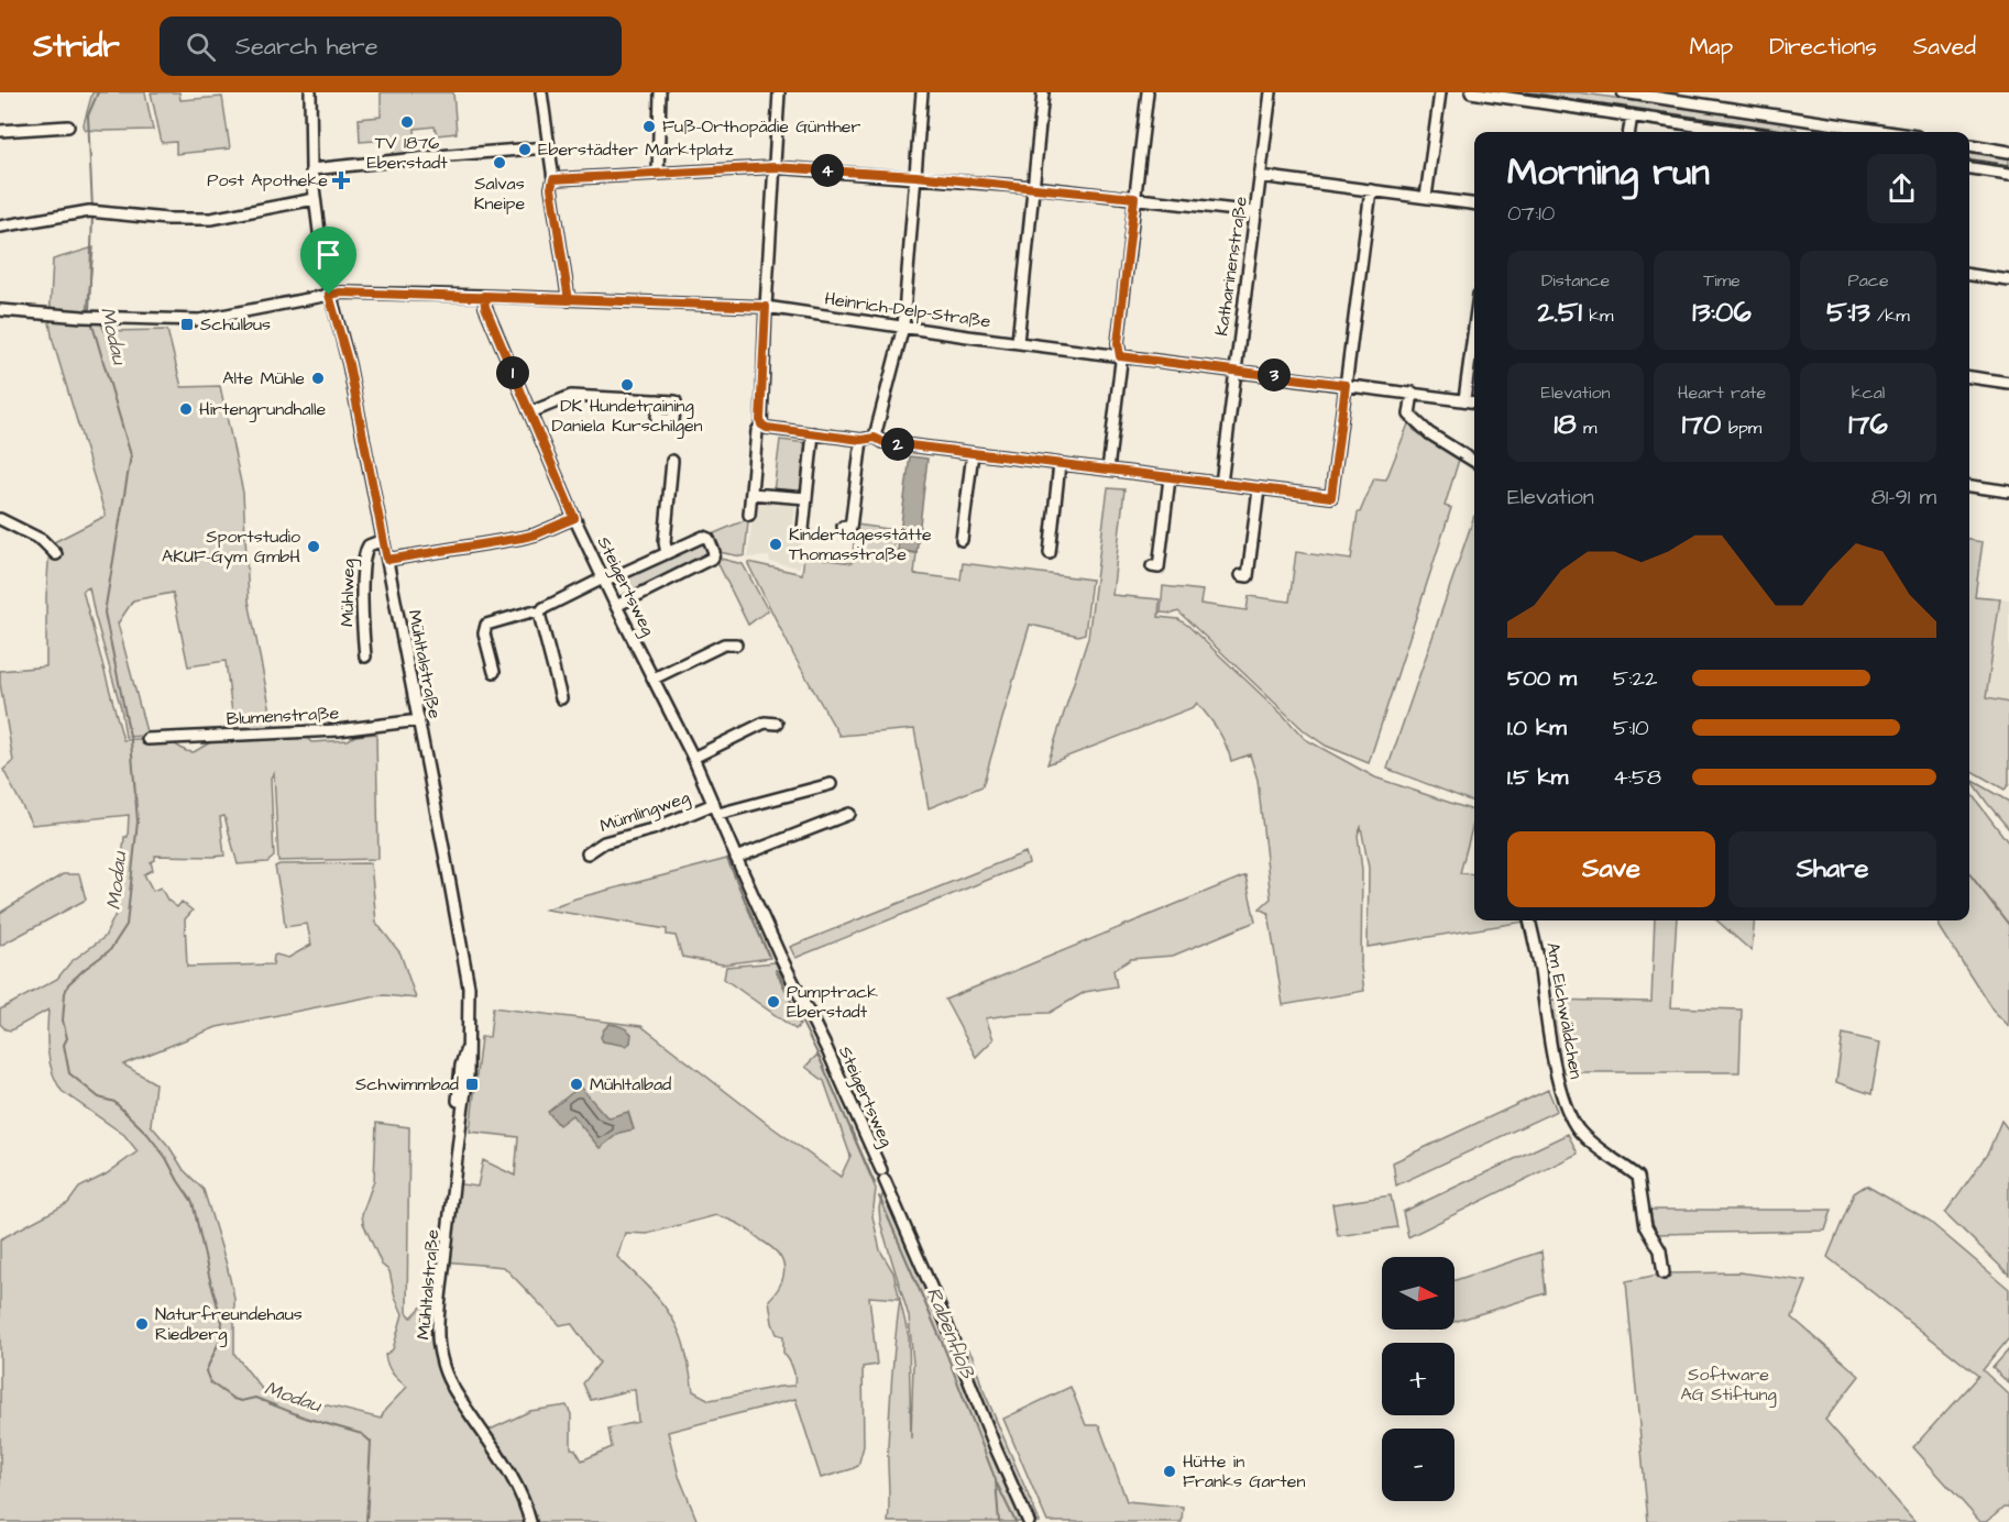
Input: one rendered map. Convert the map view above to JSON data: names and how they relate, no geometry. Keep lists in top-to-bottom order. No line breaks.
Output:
{"streets":{"street":["Katharinenstraße","Heinrich-Delp-Straße","Steigertsweg","Mühlweg","Mühltalstraße","Blumenstraße","Mümlingweg","Am Eichwäldchen"]},"crossings":[["Katharinenstraße","Heinrich-Delp-Straße"],["Heinrich-Delp-Straße","Steigertsweg"],["Heinrich-Delp-Straße","Mühltalstraße"],["Steigertsweg","Mümlingweg"],["Mühlweg","Mühltalstraße"],["Mühltalstraße","Blumenstraße"]],"water":["Modau","Rabenfloß"],"parks":["Software AG Stiftung"],"places":{"other":["TV 1876 Eberstadt","Fuß-Orthopädie Günther","Eberstädter Marktplatz","Salvas Kneipe","Alte Mühle","DK Hundetraining Daniela Kurschilgen","Hirtengrundhalle","Kindertagesstätte Thomasstraße","Sportstudio AKUF–Gym GmbH","Pumptrack Eberstadt","Mühltalbad","Naturfreundehaus Riedberg","Hütte in Franks Garten"],"health":["Post Apotheke"],"transit":["Schulbus","Schwimmbad"]},"north":"right","page":{"header":"Stridr","search":"Search here","nav":["Map","Directions","Saved"],"heading":["Morning run","07:10"],"pins":["4","1","3","2"],"stats":[["Distance","2.51 km"],["Time","13:06"],["Pace","5:13 /km"],["Elevation","18 m"],["Heart rate","170 bpm"],["kcal","176"]],"chart":["Elevation","81–91 m"],"list":[{"name":"500 m","note":"5:22"},{"name":"1.0 km","note":"5:10"},{"name":"1.5 km","note":"4:58"}],"buttons":["Save","Share"],"map_buttons":["+","−"]}}
